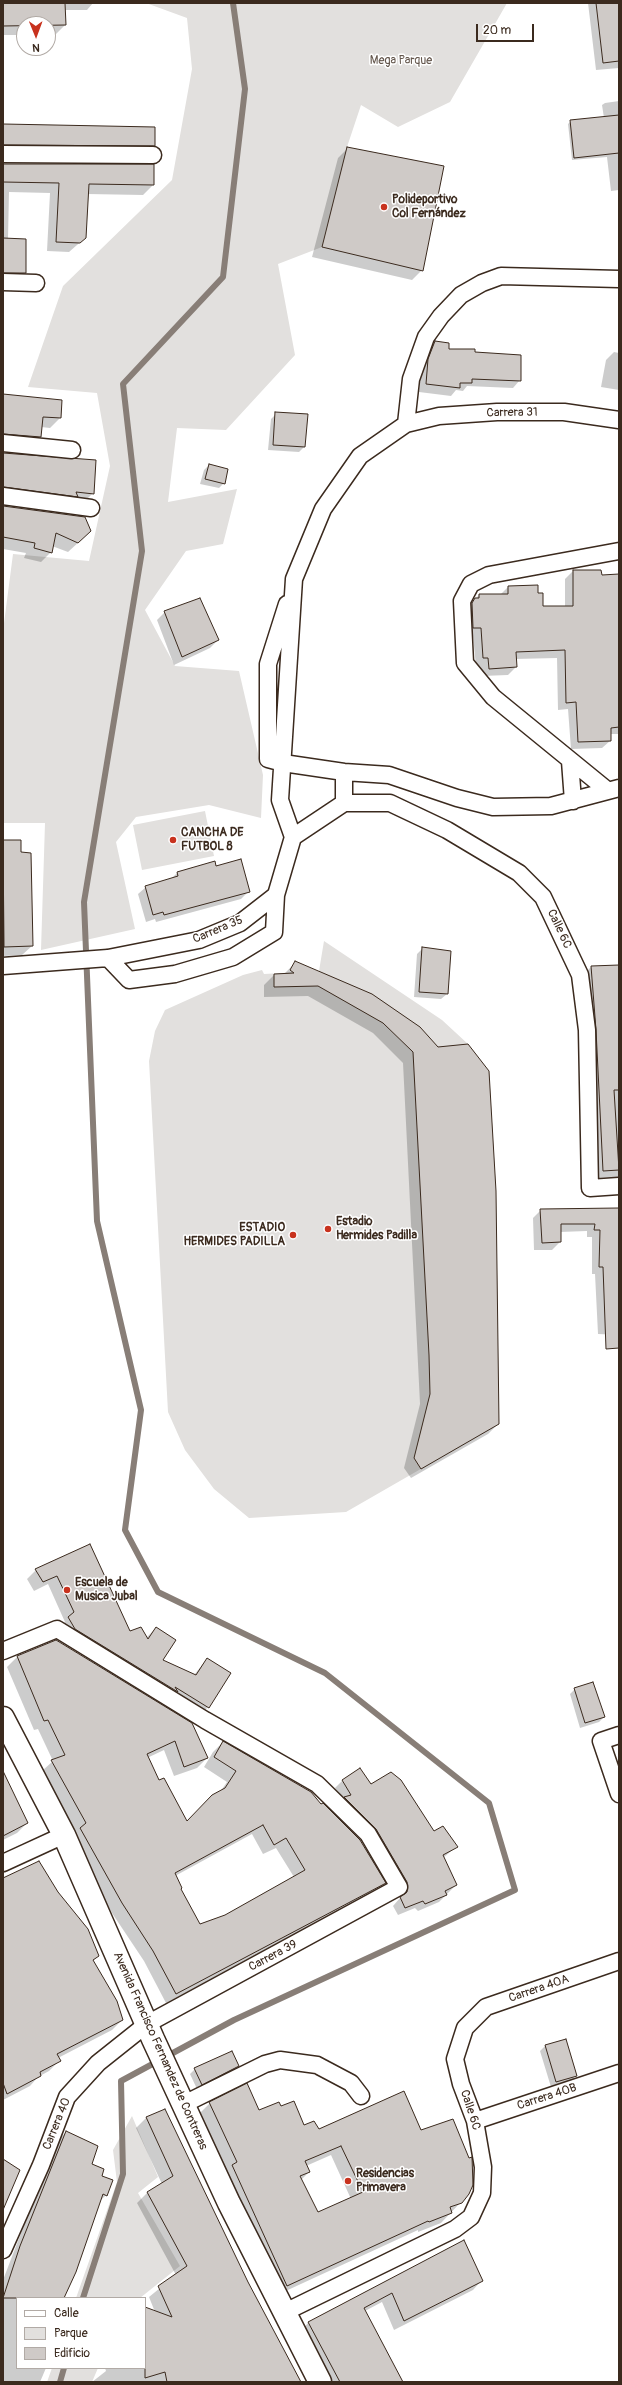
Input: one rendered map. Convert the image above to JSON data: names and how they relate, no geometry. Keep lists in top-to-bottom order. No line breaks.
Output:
{"streets":{"main road":["Avenida Francisco Fernandez de Contreras"],"street":["Carrera 31","Calle 6C","Carrera 35","Carrera 39","Carrera 40A","Carrera 40B","Carrera 40"]},"crossings":[["Calle 6C","Carrera 40A"],["Calle 6C","Avenida Francisco Fernandez de Contreras"],["Calle 6C","Carrera 40B"],["Carrera 39","Avenida Francisco Fernandez de Contreras"],["Carrera 39","Carrera 40"],["Avenida Francisco Fernandez de Contreras","Carrera 40"]],"parks":["Mega Parque"],"places":["Polideportivo Col Fernández","CANCHA DE FUTBOL 8","Estadio Hermides Padilla","ESTADIO HERMIDES PADILLA","Escuela de Musica Jubal","Residencias Primavera"],"legend":["Calle","Parque","Edificio"],"scale_bar":"20 m","north":"bottom"}
